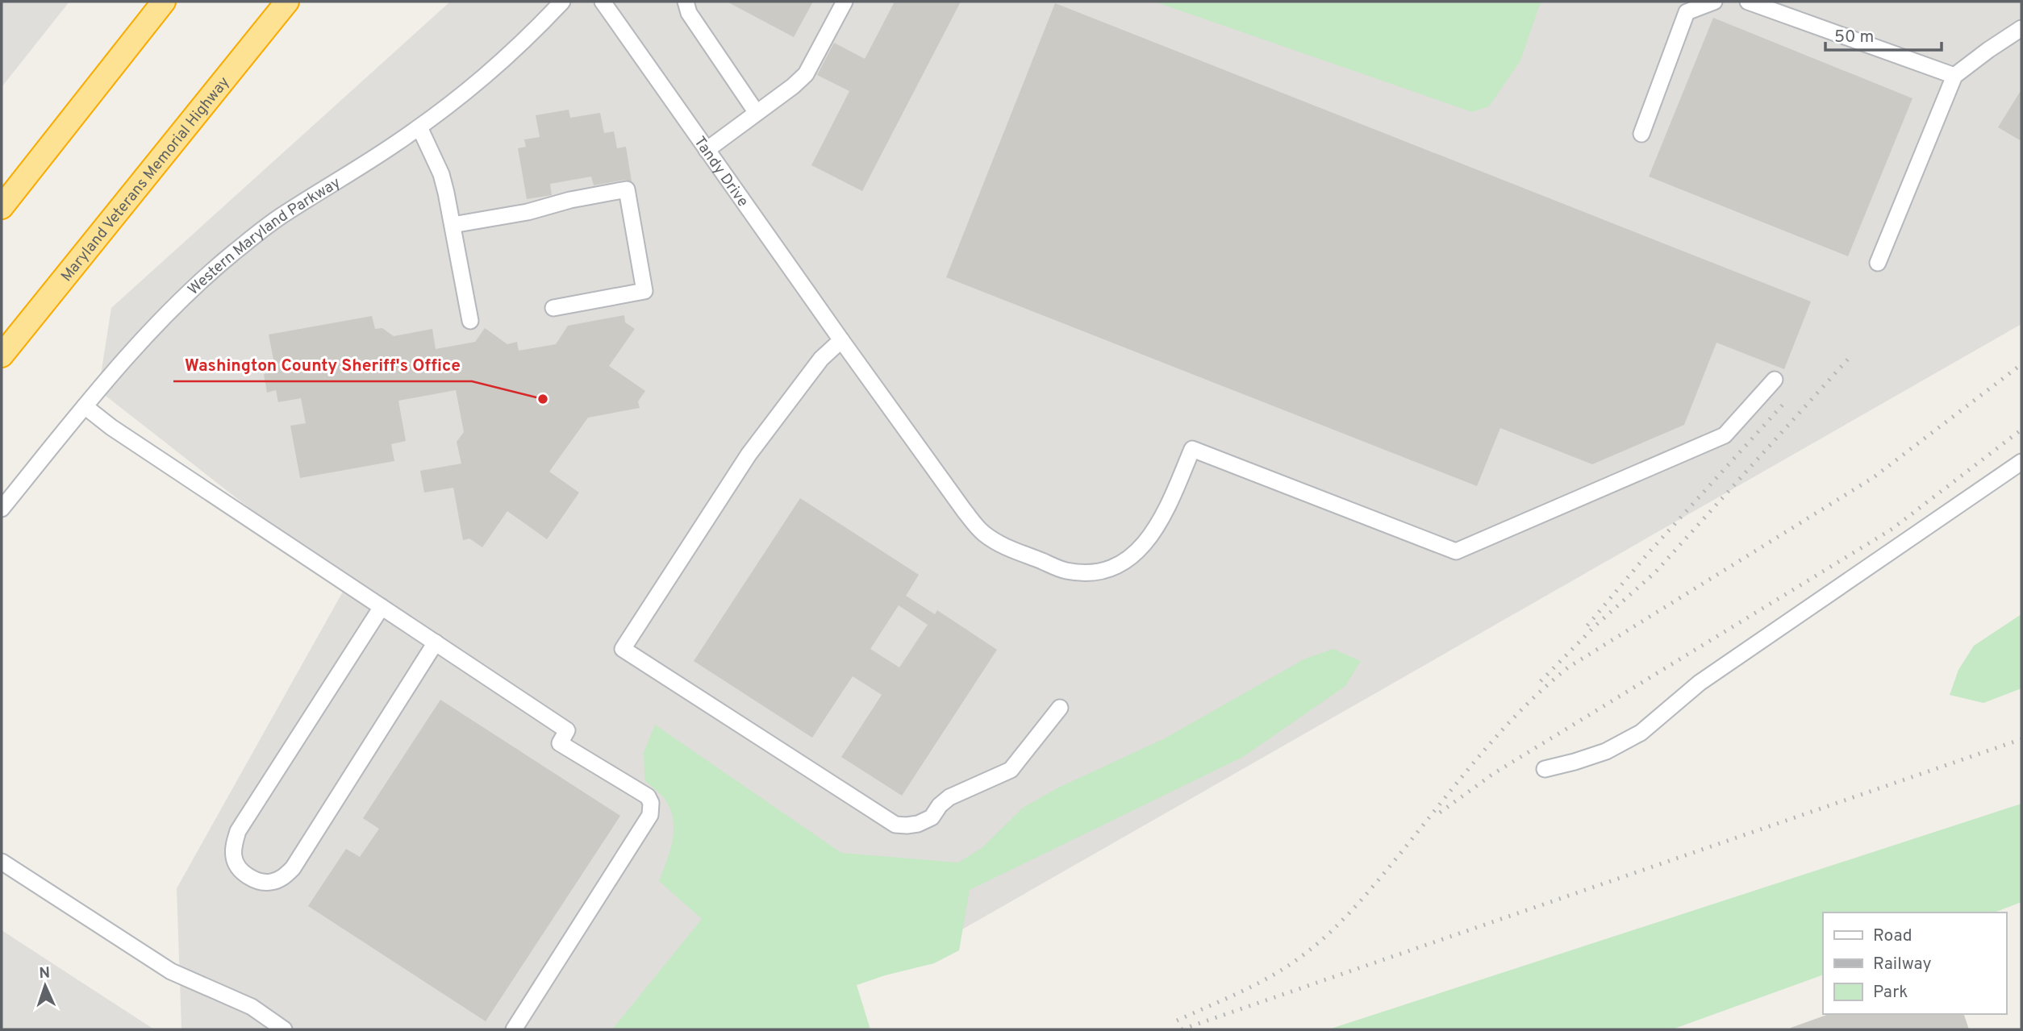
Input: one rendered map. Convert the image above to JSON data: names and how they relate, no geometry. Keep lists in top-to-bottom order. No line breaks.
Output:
{"streets":{"highway":["Maryland Veterans Memorial Highway"],"street":["Tandy Drive","Western Maryland Parkway"]},"places":["Washington County Sheriff's Office"],"legend":["Road","Railway","Park"],"scale_bar":"50 m","north":"top"}
